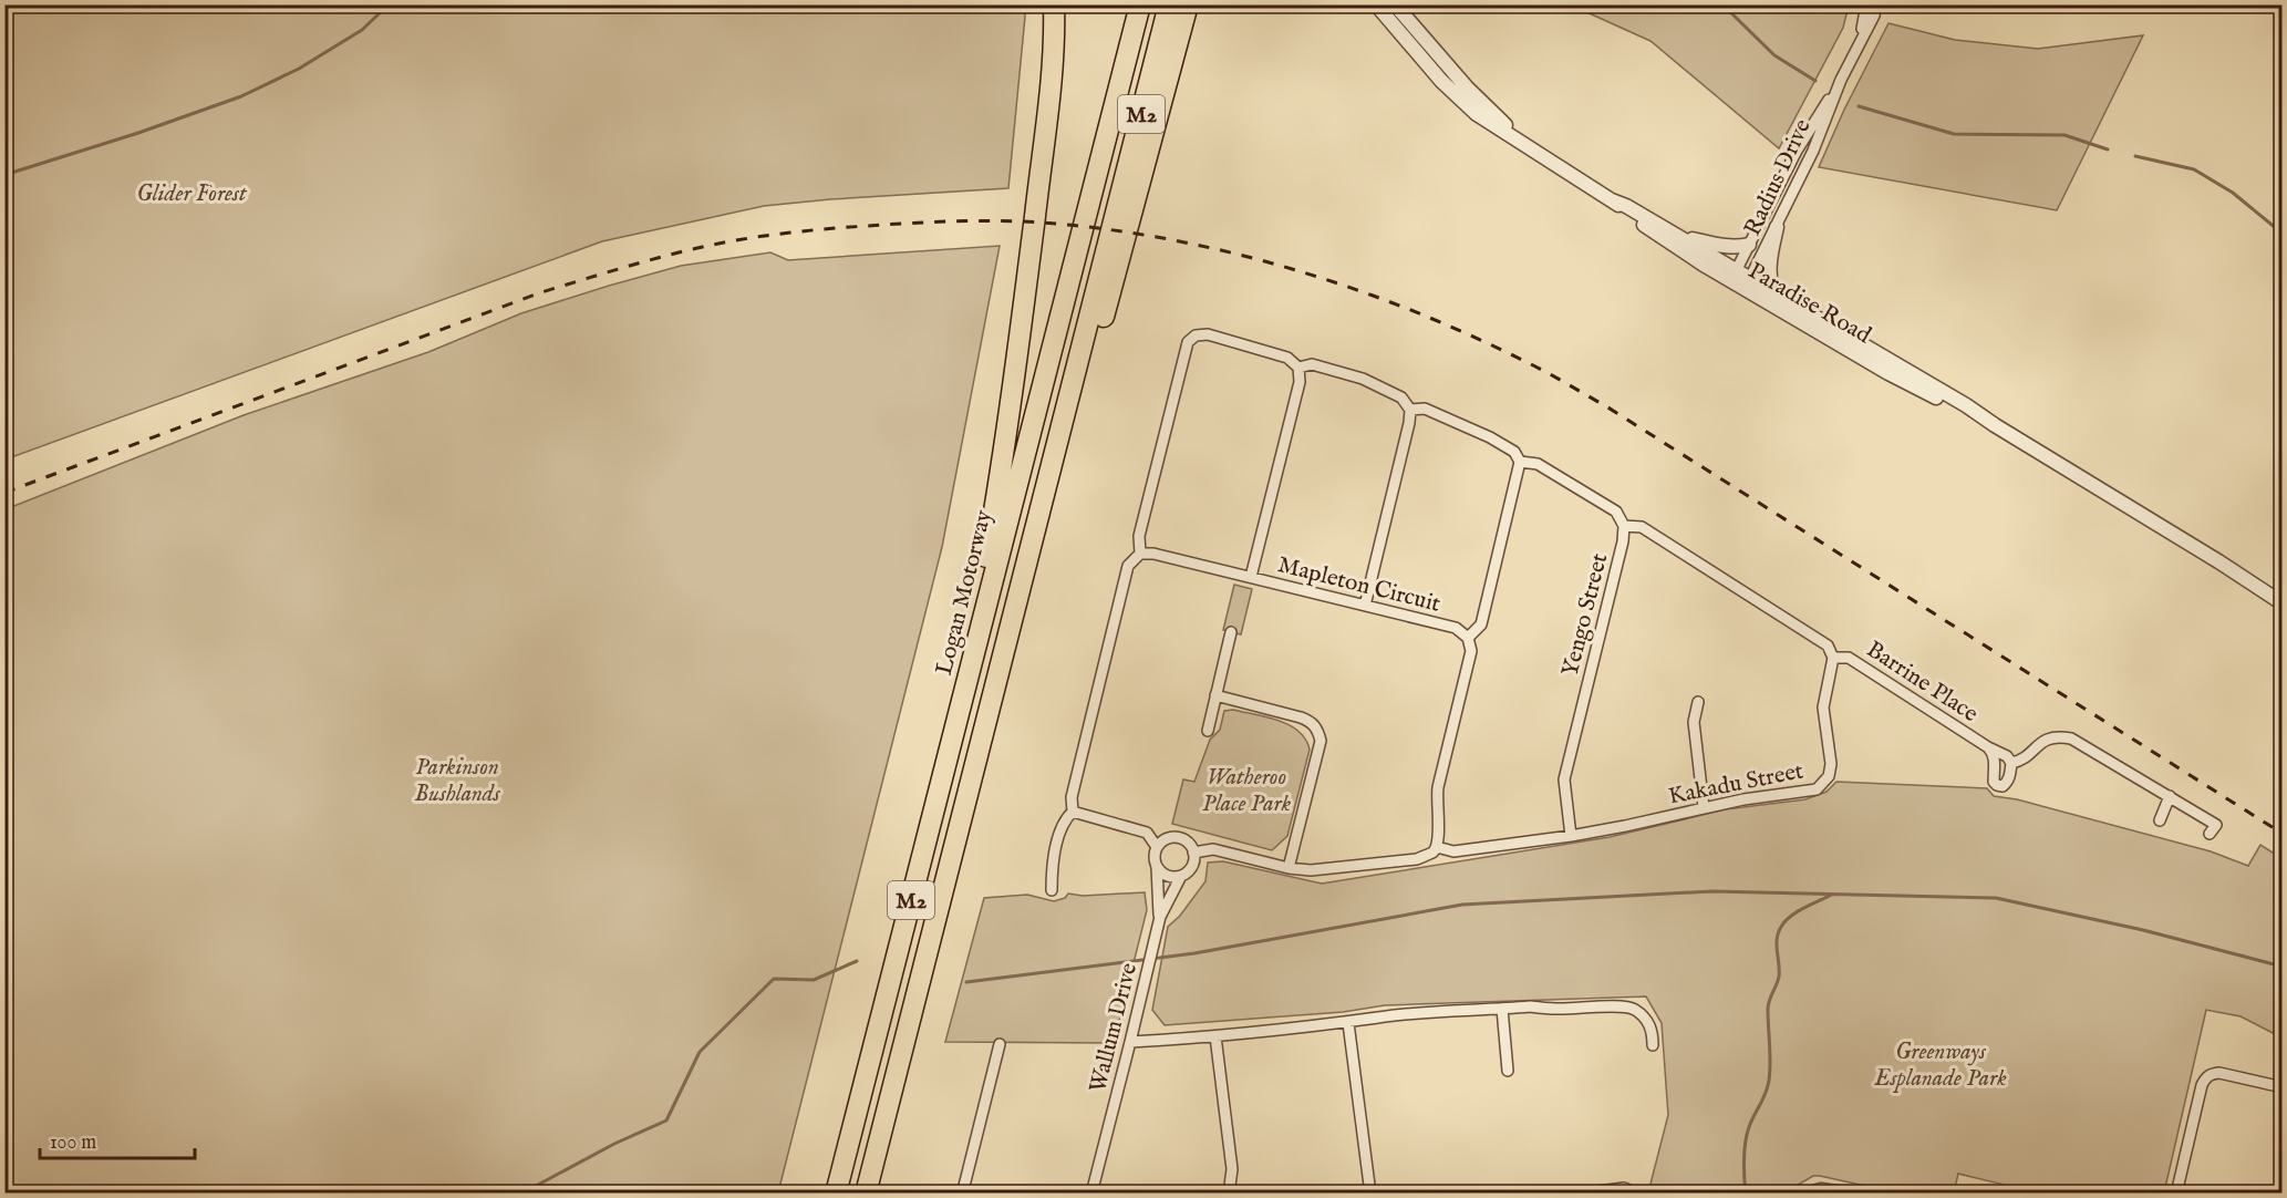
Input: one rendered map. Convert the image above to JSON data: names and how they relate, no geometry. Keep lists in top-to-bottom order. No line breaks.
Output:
{"streets":{"highway":["M2","Logan Motorway"],"street":["Radius Drive","Paradise Road","Mapleton Circuit","Yengo Street","Barrine Place","Kakadu Street","Wallum Drive"]},"crossings":[["Radius Drive","Paradise Road"],["Yengo Street","Kakadu Street"],["Barrine Place","Kakadu Street"]],"parks":["Glider Forest","Parkinson Bushlands","Watheroo Place Park","Greenways Esplanade Park"],"scale_bar":"100 m"}
